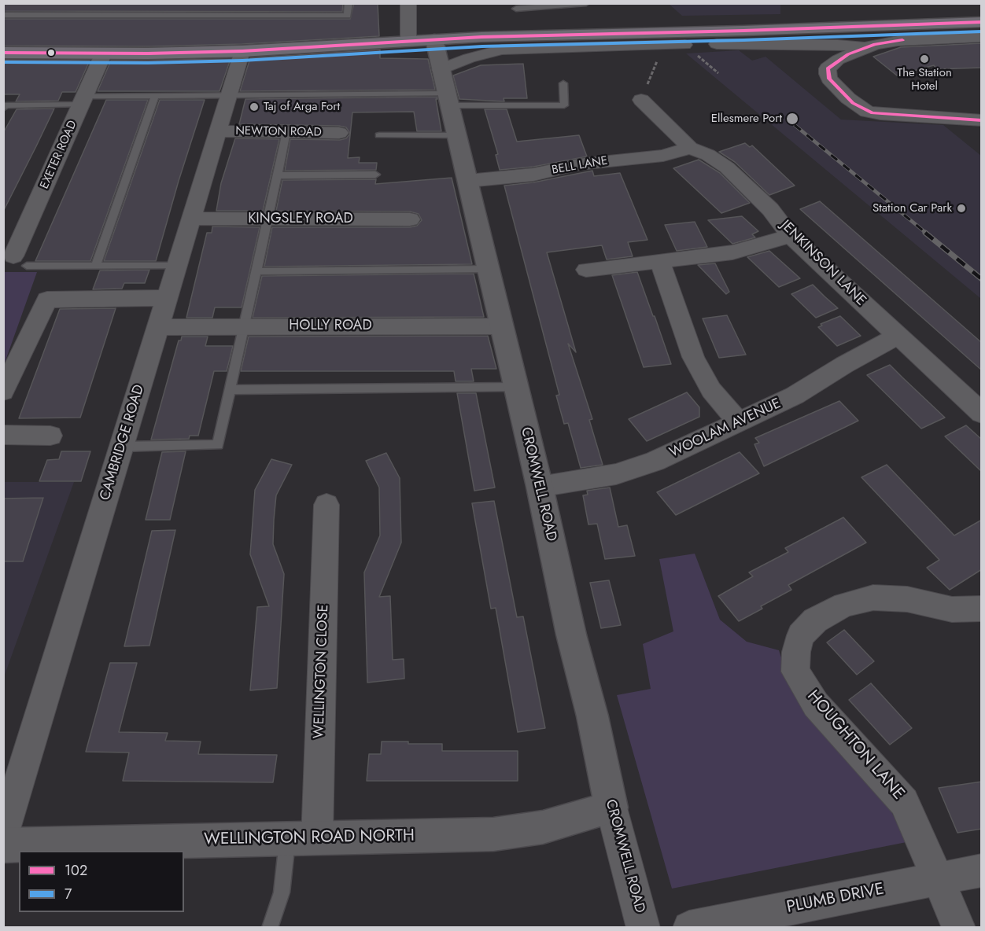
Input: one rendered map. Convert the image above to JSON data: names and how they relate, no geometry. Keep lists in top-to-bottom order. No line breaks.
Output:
{"streets":{"street":["NEWTON ROAD","EXETER ROAD","BELL LANE","KINGSLEY ROAD","JENKINSON LANE","HOLLY ROAD","WOOLAM AVENUE","CAMBRIDGE ROAD","CROMWELL ROAD","WELLINGTON CLOSE","HOUGHTON LANE","WELLINGTON ROAD NORTH","PLUMB DRIVE"]},"crossings":[["NEWTON ROAD","CAMBRIDGE ROAD"],["BELL LANE","JENKINSON LANE"],["BELL LANE","CROMWELL ROAD"],["KINGSLEY ROAD","CAMBRIDGE ROAD"],["JENKINSON LANE","WOOLAM AVENUE"],["HOLLY ROAD","CAMBRIDGE ROAD"],["HOLLY ROAD","CROMWELL ROAD"],["WOOLAM AVENUE","CROMWELL ROAD"],["CROMWELL ROAD","WELLINGTON ROAD NORTH"],["WELLINGTON CLOSE","WELLINGTON ROAD NORTH"],["HOUGHTON LANE","PLUMB DRIVE"]],"places":["The Station Hotel","Taj of Arga Fort","Ellesmere Port","Station Car Park"],"lines":["transit line 102","transit line 7"],"legend":["102","7"]}
